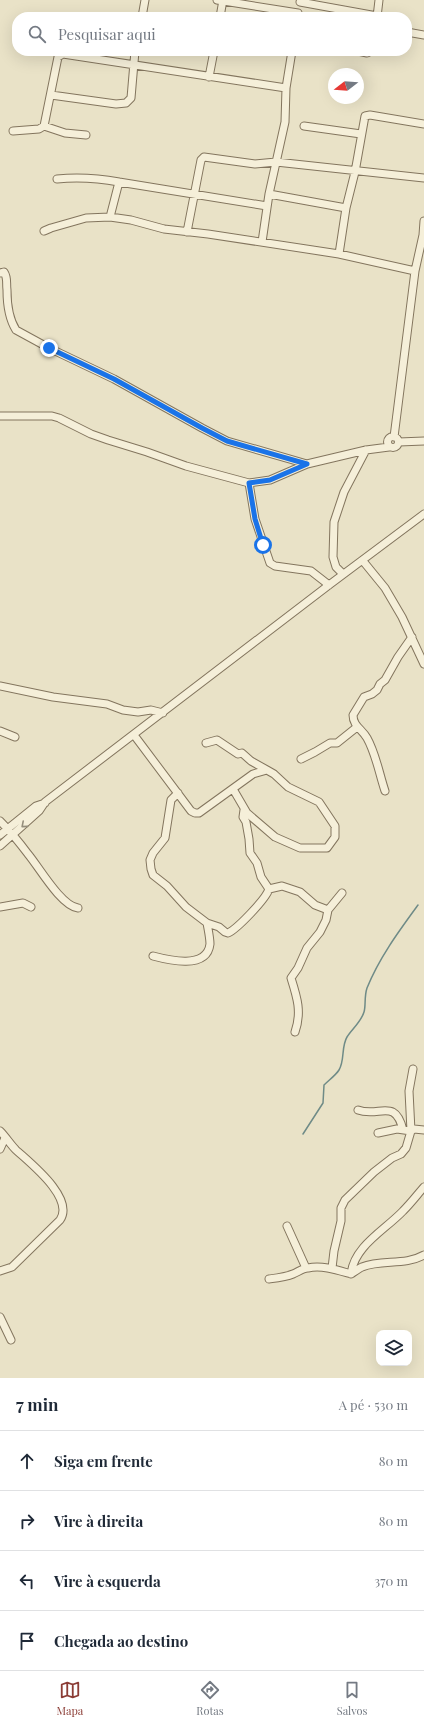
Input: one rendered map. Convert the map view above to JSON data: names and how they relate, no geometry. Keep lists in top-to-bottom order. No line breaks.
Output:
{"north":"left","page":{"search":"Pesquisar aqui","heading":["7 min","A pé · 530 m"],"list":[["Siga em frente","80 m"],["Vire à direita","80 m"],["Vire à esquerda","370 m"],"Chegada ao destino"],"nav":["Mapa","Rotas","Salvos"]}}
